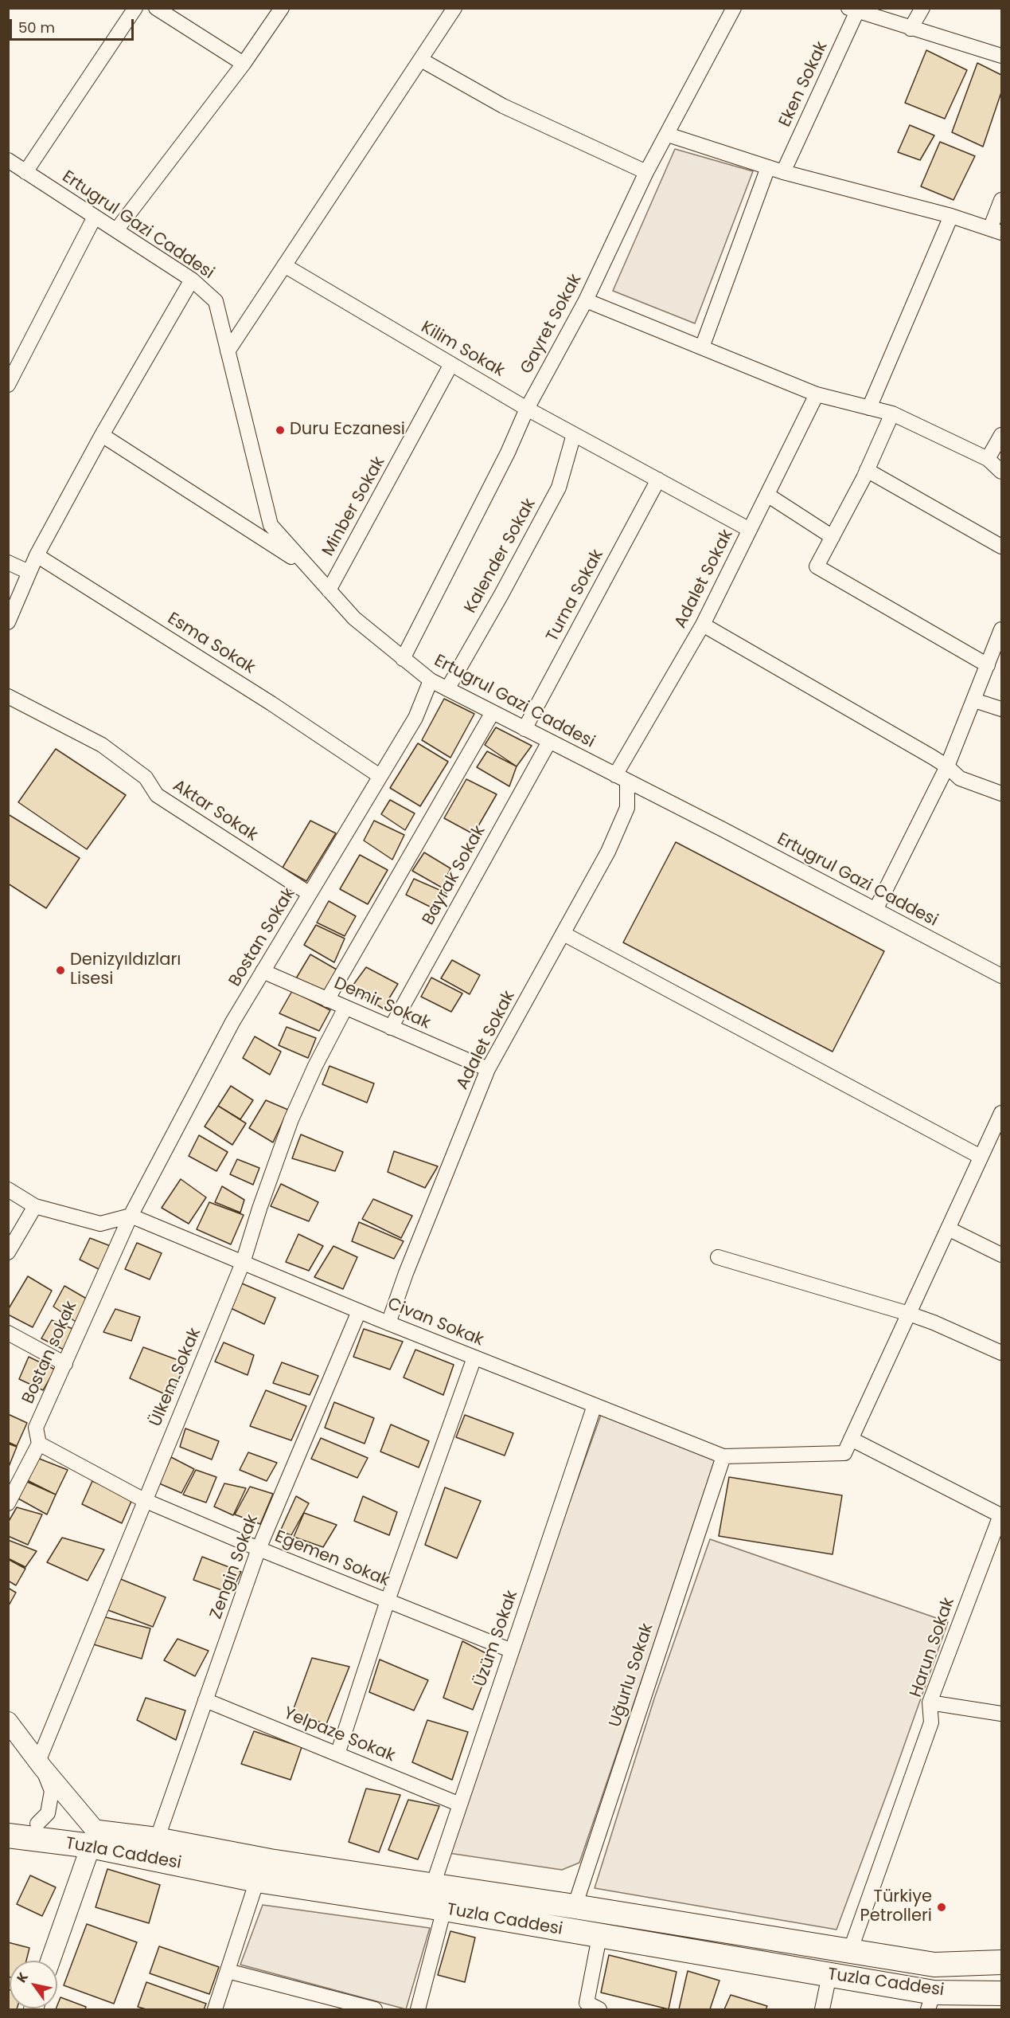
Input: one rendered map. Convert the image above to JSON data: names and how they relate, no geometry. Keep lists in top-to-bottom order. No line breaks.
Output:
{"streets":{"main road":["Tuzla Caddesi"],"street":["Eken Sokak","Ertugrul Gazi Caddesi","Gayret Sokak","Kilim Sokak","Minber Sokak","Kalender Sokak","Adalet Sokak","Turna Sokak","Esma Sokak","Aktar Sokak","Bayrak Sokak","Bostan Sokak","Demir Sokak","Civan Sokak","Bostan sokak","Ülkem Sokak","Egemen Sokak","Zengin Sokak","Üzüm Sokak","Harun Sokak","Uğurlu Sokak","Yelpaze Sokak"]},"crossings":[["Ertugrul Gazi Caddesi","Gayret Sokak"],["Ertugrul Gazi Caddesi","Minber Sokak"],["Ertugrul Gazi Caddesi","Kalender Sokak"],["Ertugrul Gazi Caddesi","Adalet Sokak"],["Ertugrul Gazi Caddesi","Turna Sokak"],["Ertugrul Gazi Caddesi","Bayrak Sokak"],["Ertugrul Gazi Caddesi","Bostan Sokak"],["Gayret Sokak","Kilim Sokak"],["Kilim Sokak","Minber Sokak"],["Kilim Sokak","Kalender Sokak"],["Kilim Sokak","Adalet Sokak"],["Kilim Sokak","Turna Sokak"],["Adalet Sokak","Demir Sokak"],["Adalet Sokak","Civan Sokak"],["Esma Sokak","Bostan Sokak"],["Aktar Sokak","Bostan Sokak"],["Bayrak Sokak","Demir Sokak"],["Bostan Sokak","Demir Sokak"],["Bostan Sokak","Civan Sokak"],["Bostan Sokak","Bostan sokak"],["Demir Sokak","Ülkem Sokak"],["Civan Sokak","Bostan sokak"],["Civan Sokak","Ülkem Sokak"],["Civan Sokak","Zengin Sokak"],["Civan Sokak","Üzüm Sokak"],["Civan Sokak","Harun Sokak"],["Civan Sokak","Uğurlu Sokak"],["Bostan sokak","Egemen Sokak"],["Ülkem Sokak","Egemen Sokak"],["Egemen Sokak","Zengin Sokak"],["Egemen Sokak","Üzüm Sokak"],["Zengin Sokak","Yelpaze Sokak"],["Zengin Sokak","Tuzla Caddesi"],["Üzüm Sokak","Yelpaze Sokak"],["Üzüm Sokak","Tuzla Caddesi"],["Harun Sokak","Tuzla Caddesi"],["Uğurlu Sokak","Tuzla Caddesi"]],"places":["Duru Eczanesi","Denizyıldızları Lisesi","Türkiye Petrolleri"],"scale_bar":"50 m","north":"top left"}
